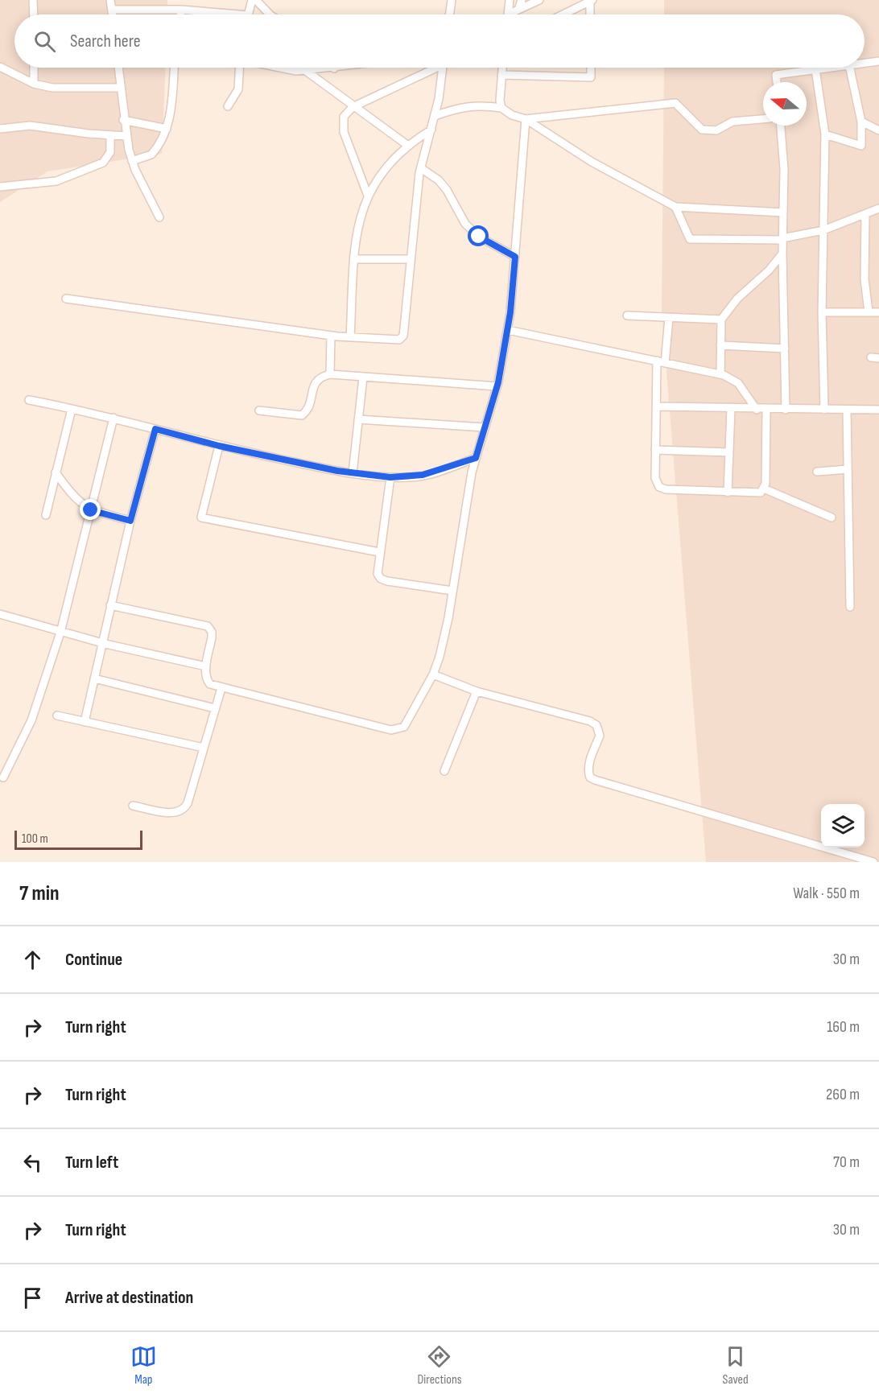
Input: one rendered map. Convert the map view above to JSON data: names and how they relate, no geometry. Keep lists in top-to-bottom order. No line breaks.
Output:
{"scale_bar":"100 m","north":"left","page":{"search":"Search here","scale":"100 m","heading":["7 min","Walk · 550 m"],"list":[["Continue","30 m"],["Turn right","160 m"],["Turn right","260 m"],["Turn left","70 m"],["Turn right","30 m"],"Arrive at destination"],"nav":["Map","Directions","Saved"]}}
